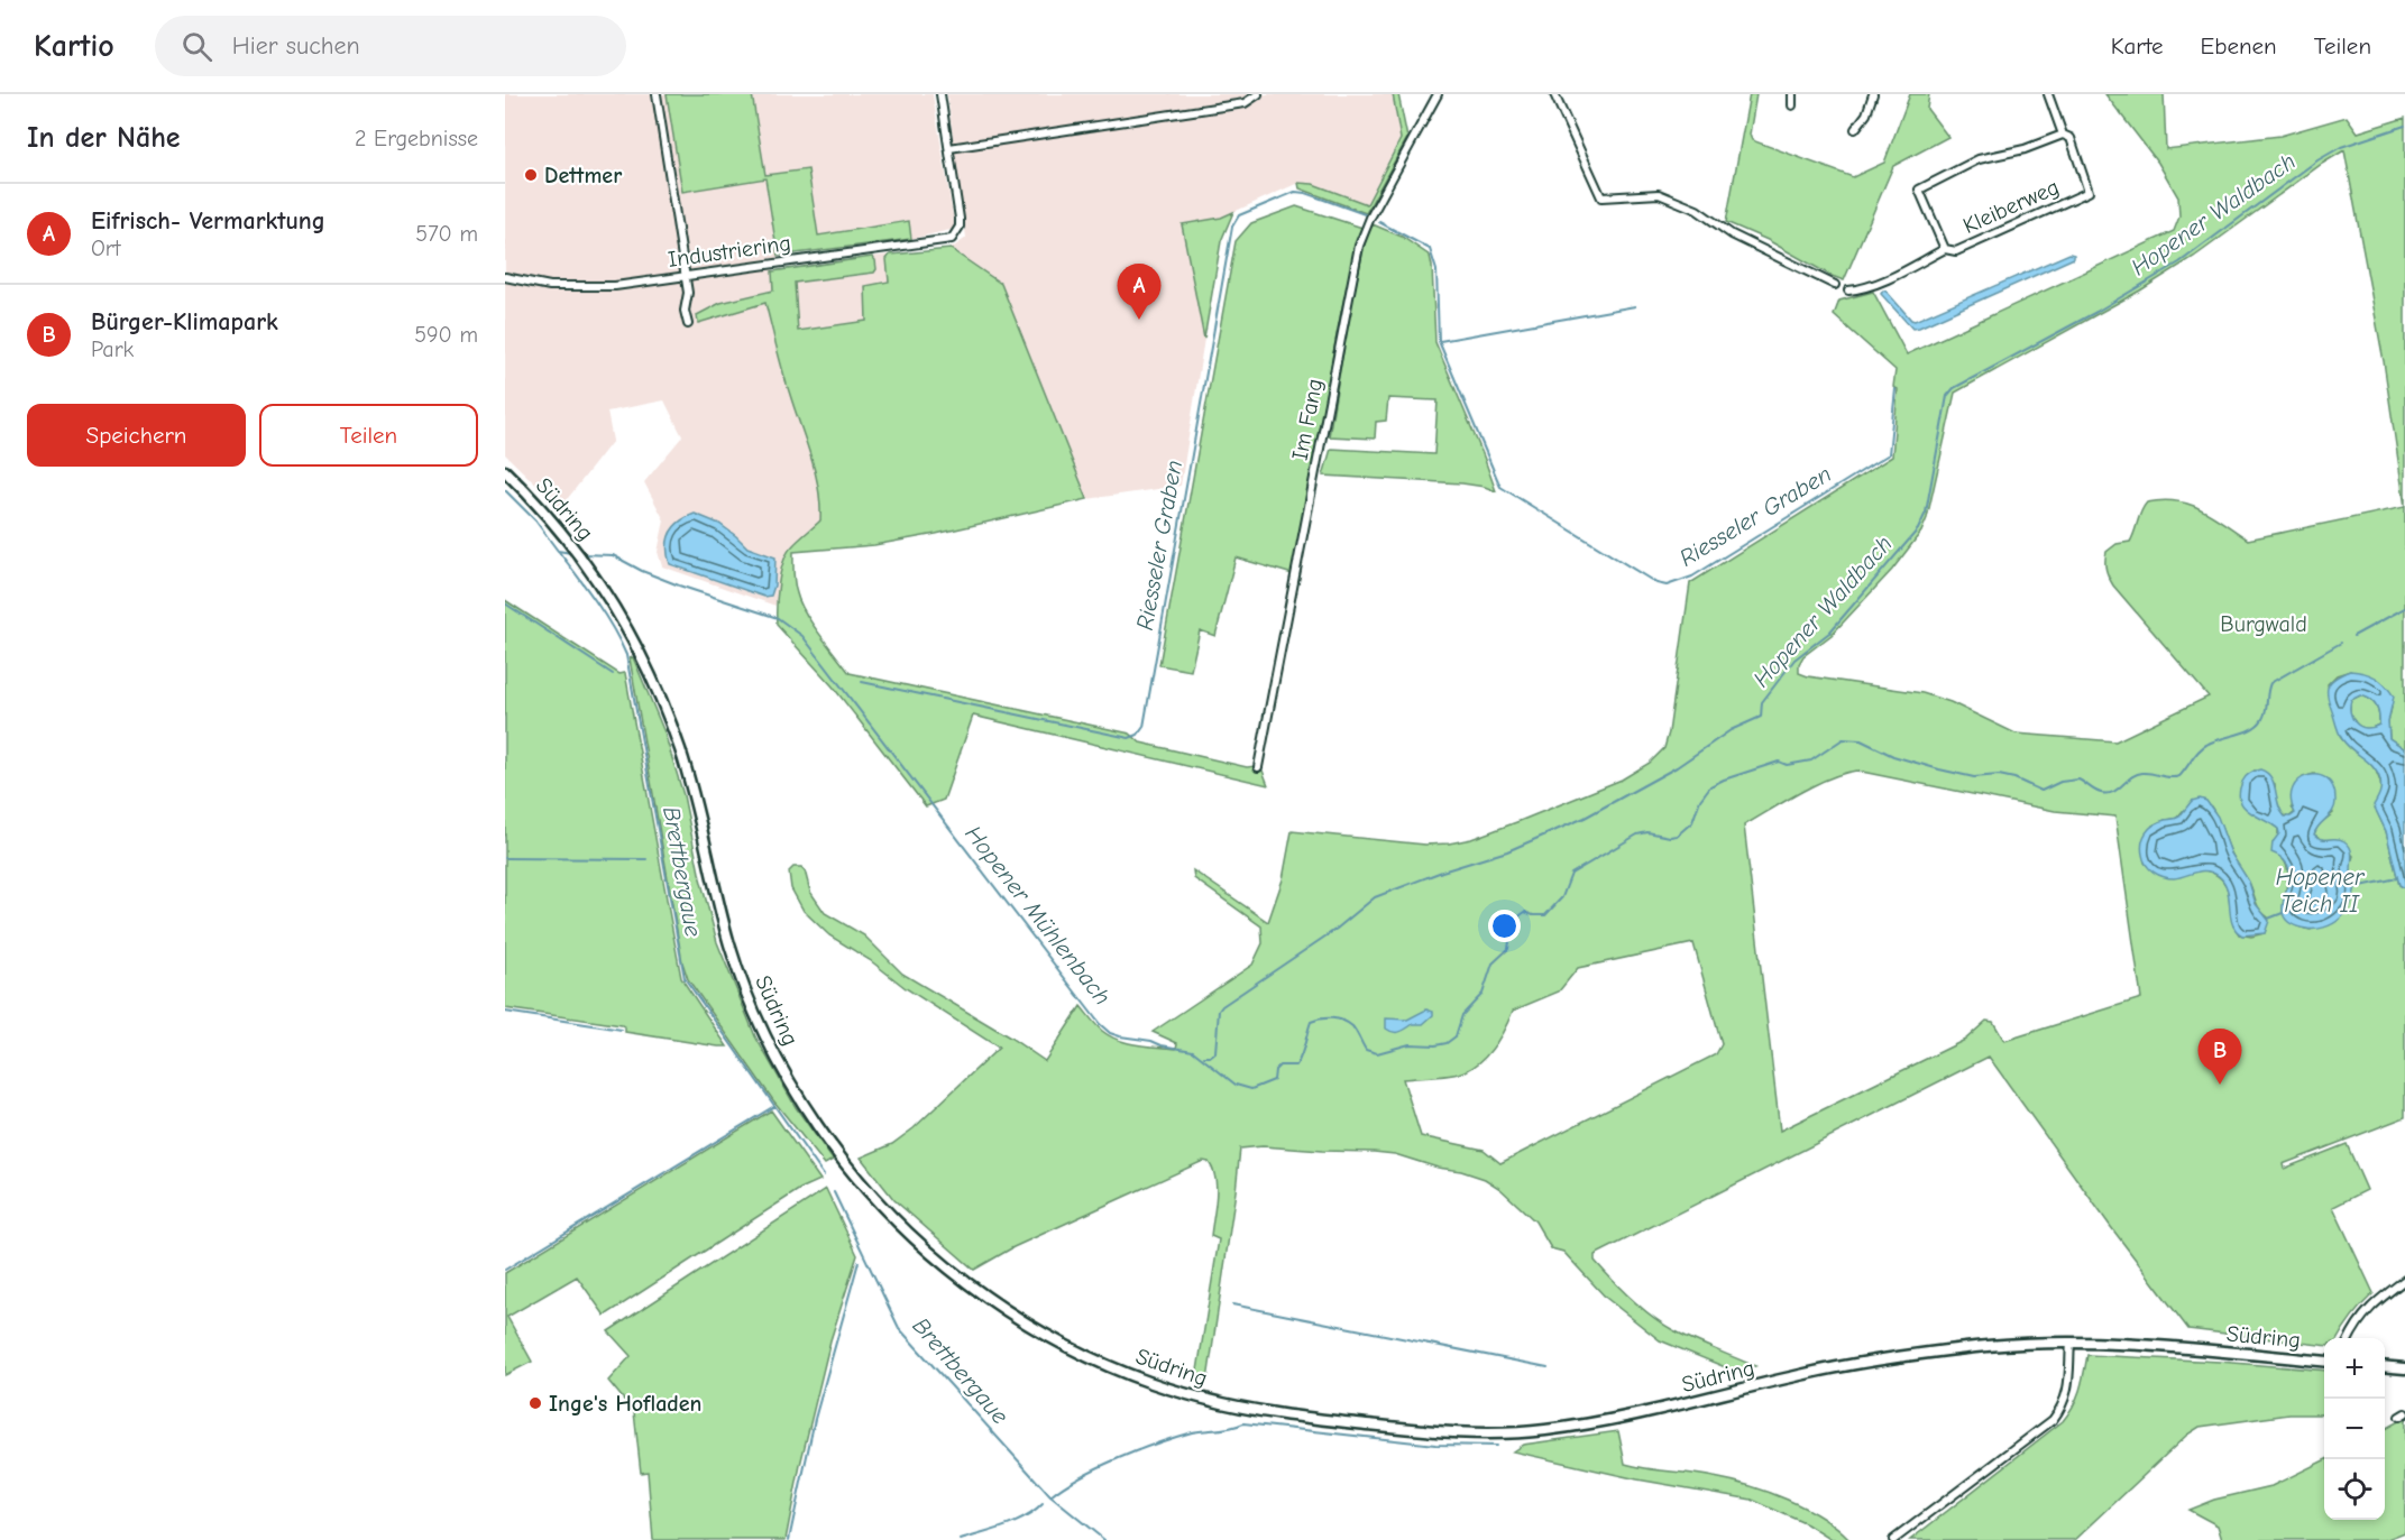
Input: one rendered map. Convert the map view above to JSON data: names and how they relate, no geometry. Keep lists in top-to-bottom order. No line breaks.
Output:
{"streets":{"main road":["Südring"],"street":["Kleiberweg","Industriering","Im Fang"]},"water":["Hopener Waldbach","Riesseler Graben","Brettbergaue","Hopener Teich II","Hopener Mühlenbach"],"parks":["Burgwald"],"places":["Dettmer","Inge's Hofladen"],"page":{"header":"Kartio","search":"Hier suchen","nav":["Karte","Ebenen","Teilen"],"heading":["In der Nähe","2 Ergebnisse"],"list":[{"mark":"A","name":"Eifrisch- Vermarktung","note":"Ort","value":"570 m"},{"mark":"B","name":"Bürger-Klimapark","note":"Park","value":"590 m"}],"pins":["A","B"],"buttons":["Speichern","Teilen"],"map_buttons":["+","−"]}}
